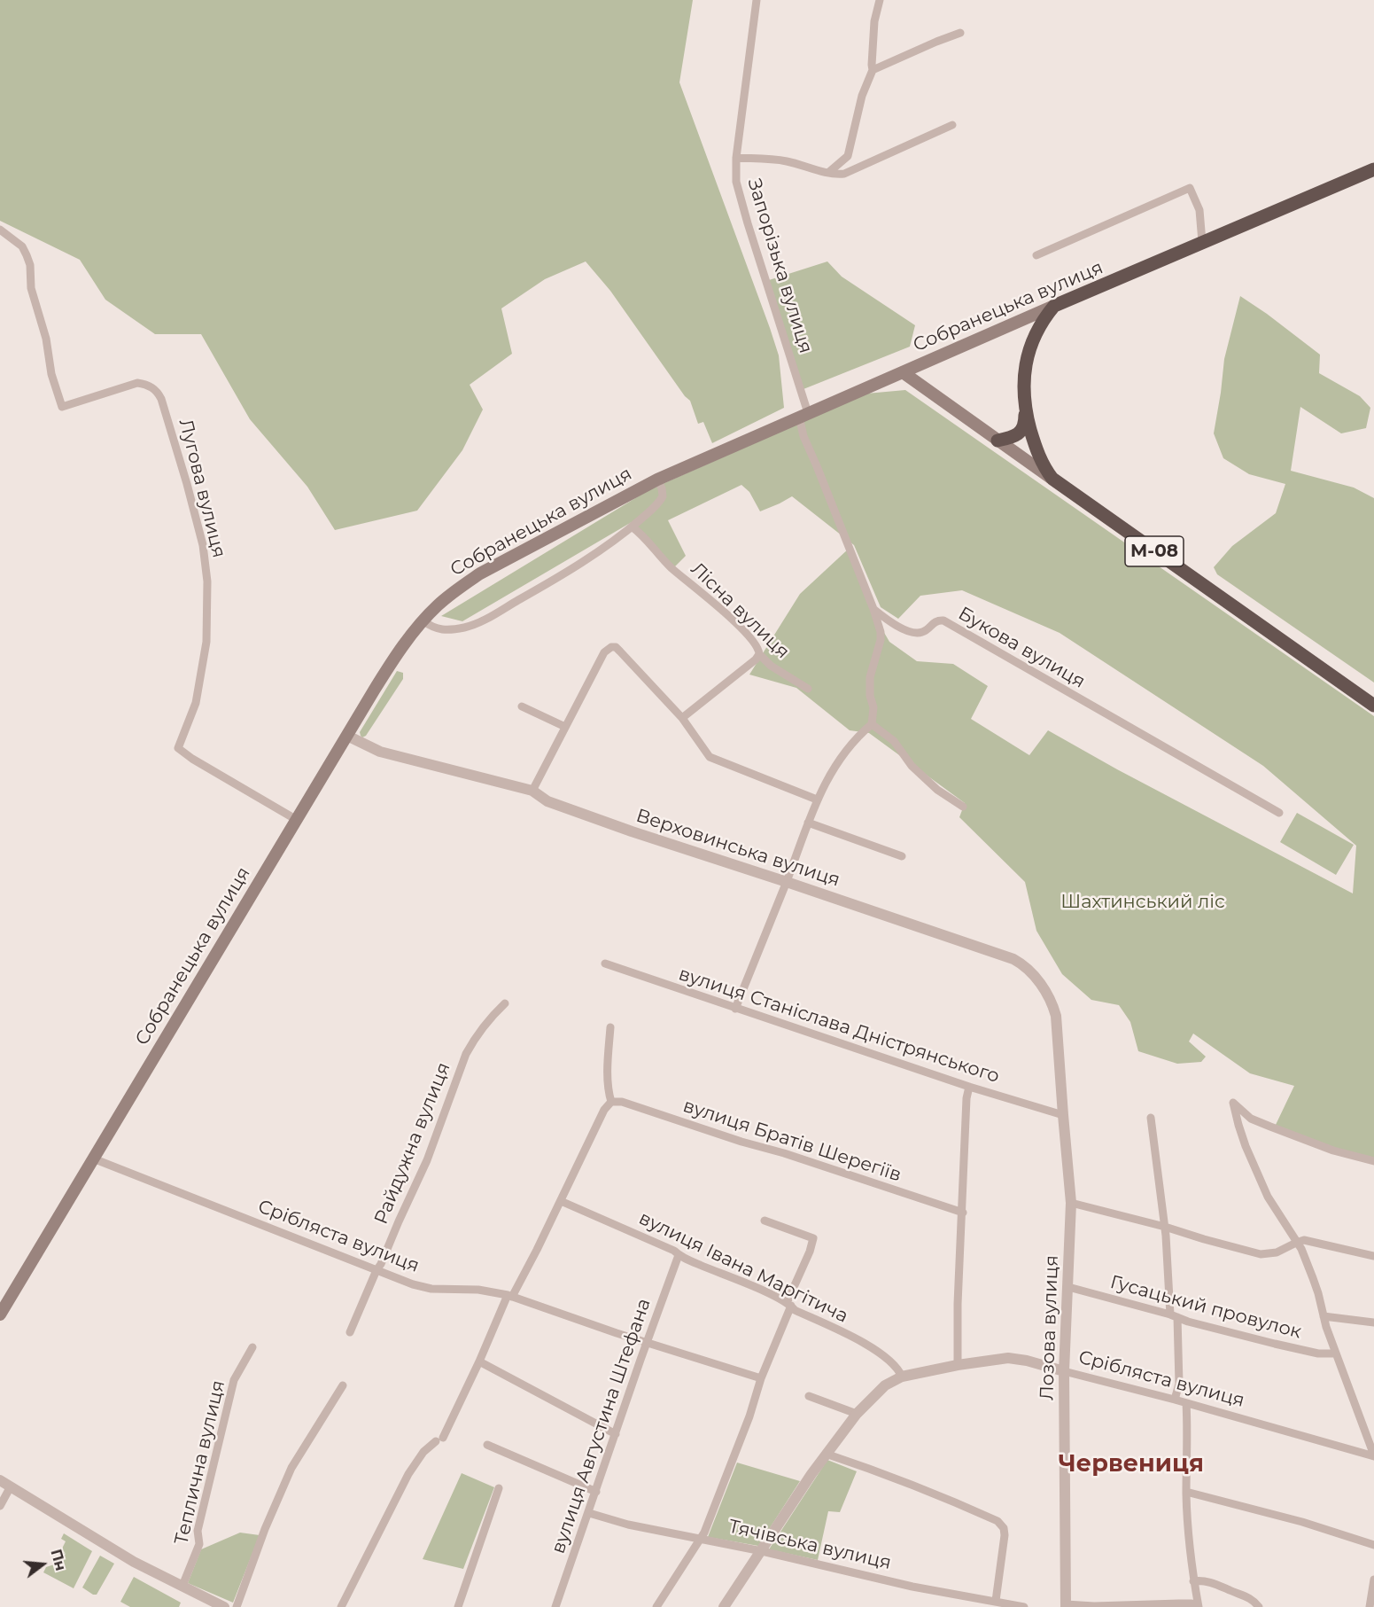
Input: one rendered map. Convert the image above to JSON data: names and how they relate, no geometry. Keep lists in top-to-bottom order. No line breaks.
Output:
{"streets":{"highway":["Собранецька вулиця","М-08"],"street":["Запорізька вулиця","Лугова вулиця","Лісна вулиця","Букова вулиця","Верховинська вулиця","вулиця Станіслава Дністрянського","вулиця Братів Шерегіїв","Райдужна вулиця","Срібляста вулиця","вулиця Івана Маргітича","Гусацький провулок","Лозова вулиця","вулиця Августина Штефана","Теплична вулиця","Тячівська вулиця"]},"crossings":[["Запорізька вулиця","Собранецька вулиця"],["Собранецька вулиця","Лугова вулиця"],["Собранецька вулиця","М-08"],["Собранецька вулиця","Лісна вулиця"],["Собранецька вулиця","Верховинська вулиця"],["Собранецька вулиця","Срібляста вулиця"],["Верховинська вулиця","Лозова вулиця"],["вулиця Станіслава Дністрянського","Лозова вулиця"],["Райдужна вулиця","Срібляста вулиця"],["Срібляста вулиця","вулиця Івана Маргітича"],["Срібляста вулиця","Лозова вулиця"],["Срібляста вулиця","вулиця Августина Штефана"],["Срібляста вулиця","Тячівська вулиця"],["вулиця Івана Маргітича","вулиця Августина Штефана"],["Гусацький провулок","Лозова вулиця"],["вулиця Августина Штефана","Тячівська вулиця"]],"districts":["Червениця"],"parks":["Шахтинський ліс"],"north":"right"}
